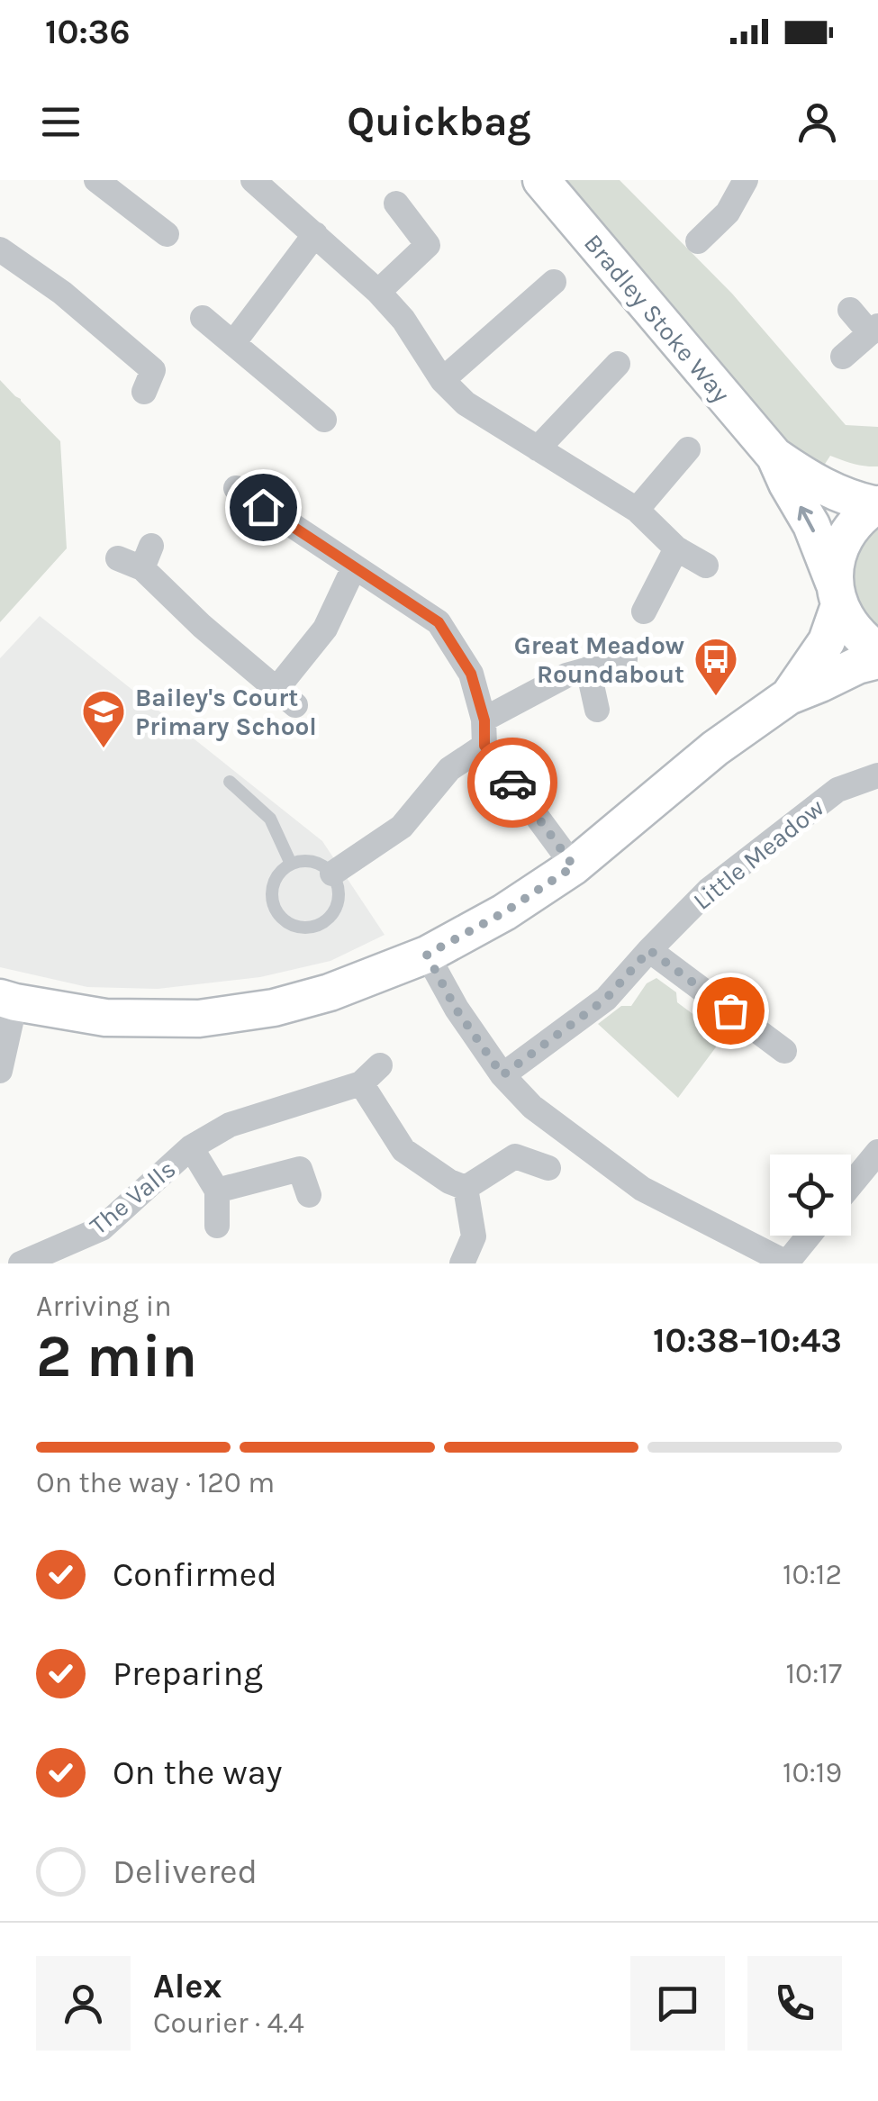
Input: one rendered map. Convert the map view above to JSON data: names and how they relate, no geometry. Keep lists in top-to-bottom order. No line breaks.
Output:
{"streets":{"street":["Bradley Stoke Way","Little Meadow","The Valls"]},"places":{"bus stop":["Great Meadow Roundabout"],"school or university":["Bailey's Court Primary School"]},"page":{"status":"10:36","header":"Quickbag","heading":["2 min","Arriving in","10:38–10:43"],"panel":["Alex","Courier · 4.4"],"bar":"On the way · 120 m","list":[["Confirmed","10:12"],["Preparing","10:17"],["On the way","10:19"],"Delivered"]}}
